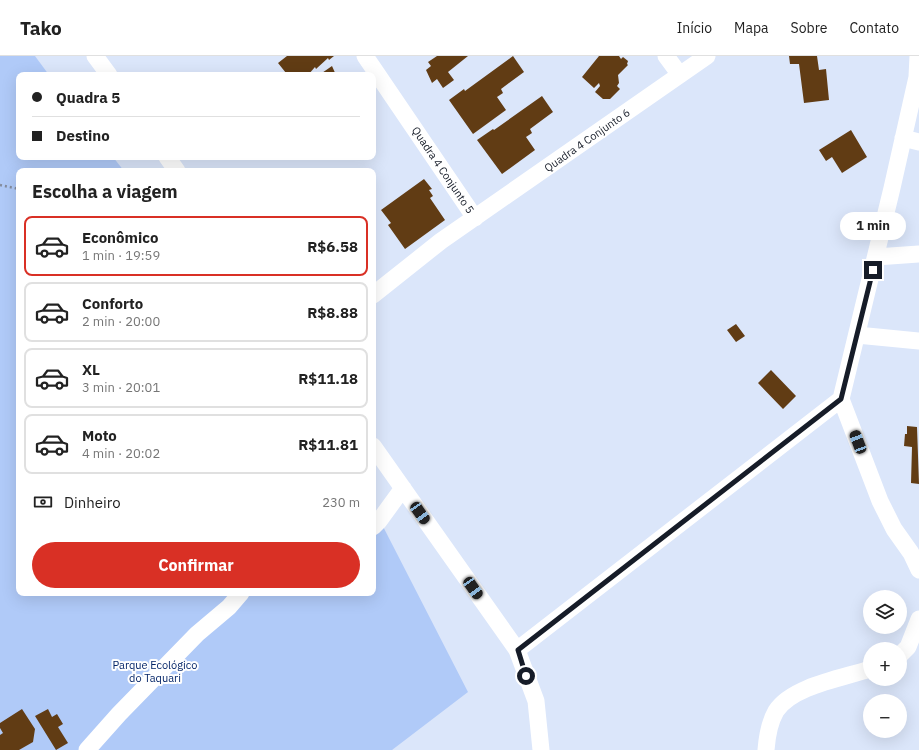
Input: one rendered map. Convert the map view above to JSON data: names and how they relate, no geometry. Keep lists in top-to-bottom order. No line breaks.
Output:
{"streets":{"street":["Quadra 4 Conjunto 6","Quadra 4 Conjunto 5"]},"crossings":[["Quadra 4 Conjunto 6","Quadra 4 Conjunto 5"]],"parks":["Parque Ecológico do Taquari"],"page":{"header":"Tako","nav":["Início","Mapa","Sobre","Contato"],"banner":["Quadra 5","Destino"],"heading":"Escolha a viagem","bubble":"1 min","list":[{"name":"Econômico","note":"1 min · 19:59","value":"R$6.58"},{"name":"Conforto","note":"2 min · 20:00","value":"R$8.88"},{"name":"XL","note":"3 min · 20:01","value":"R$11.18"},{"name":"Moto","note":"4 min · 20:02","value":"R$11.81"}],"pay":["Dinheiro","230 m"],"buttons":"Confirmar","map_buttons":["+","−"]}}
